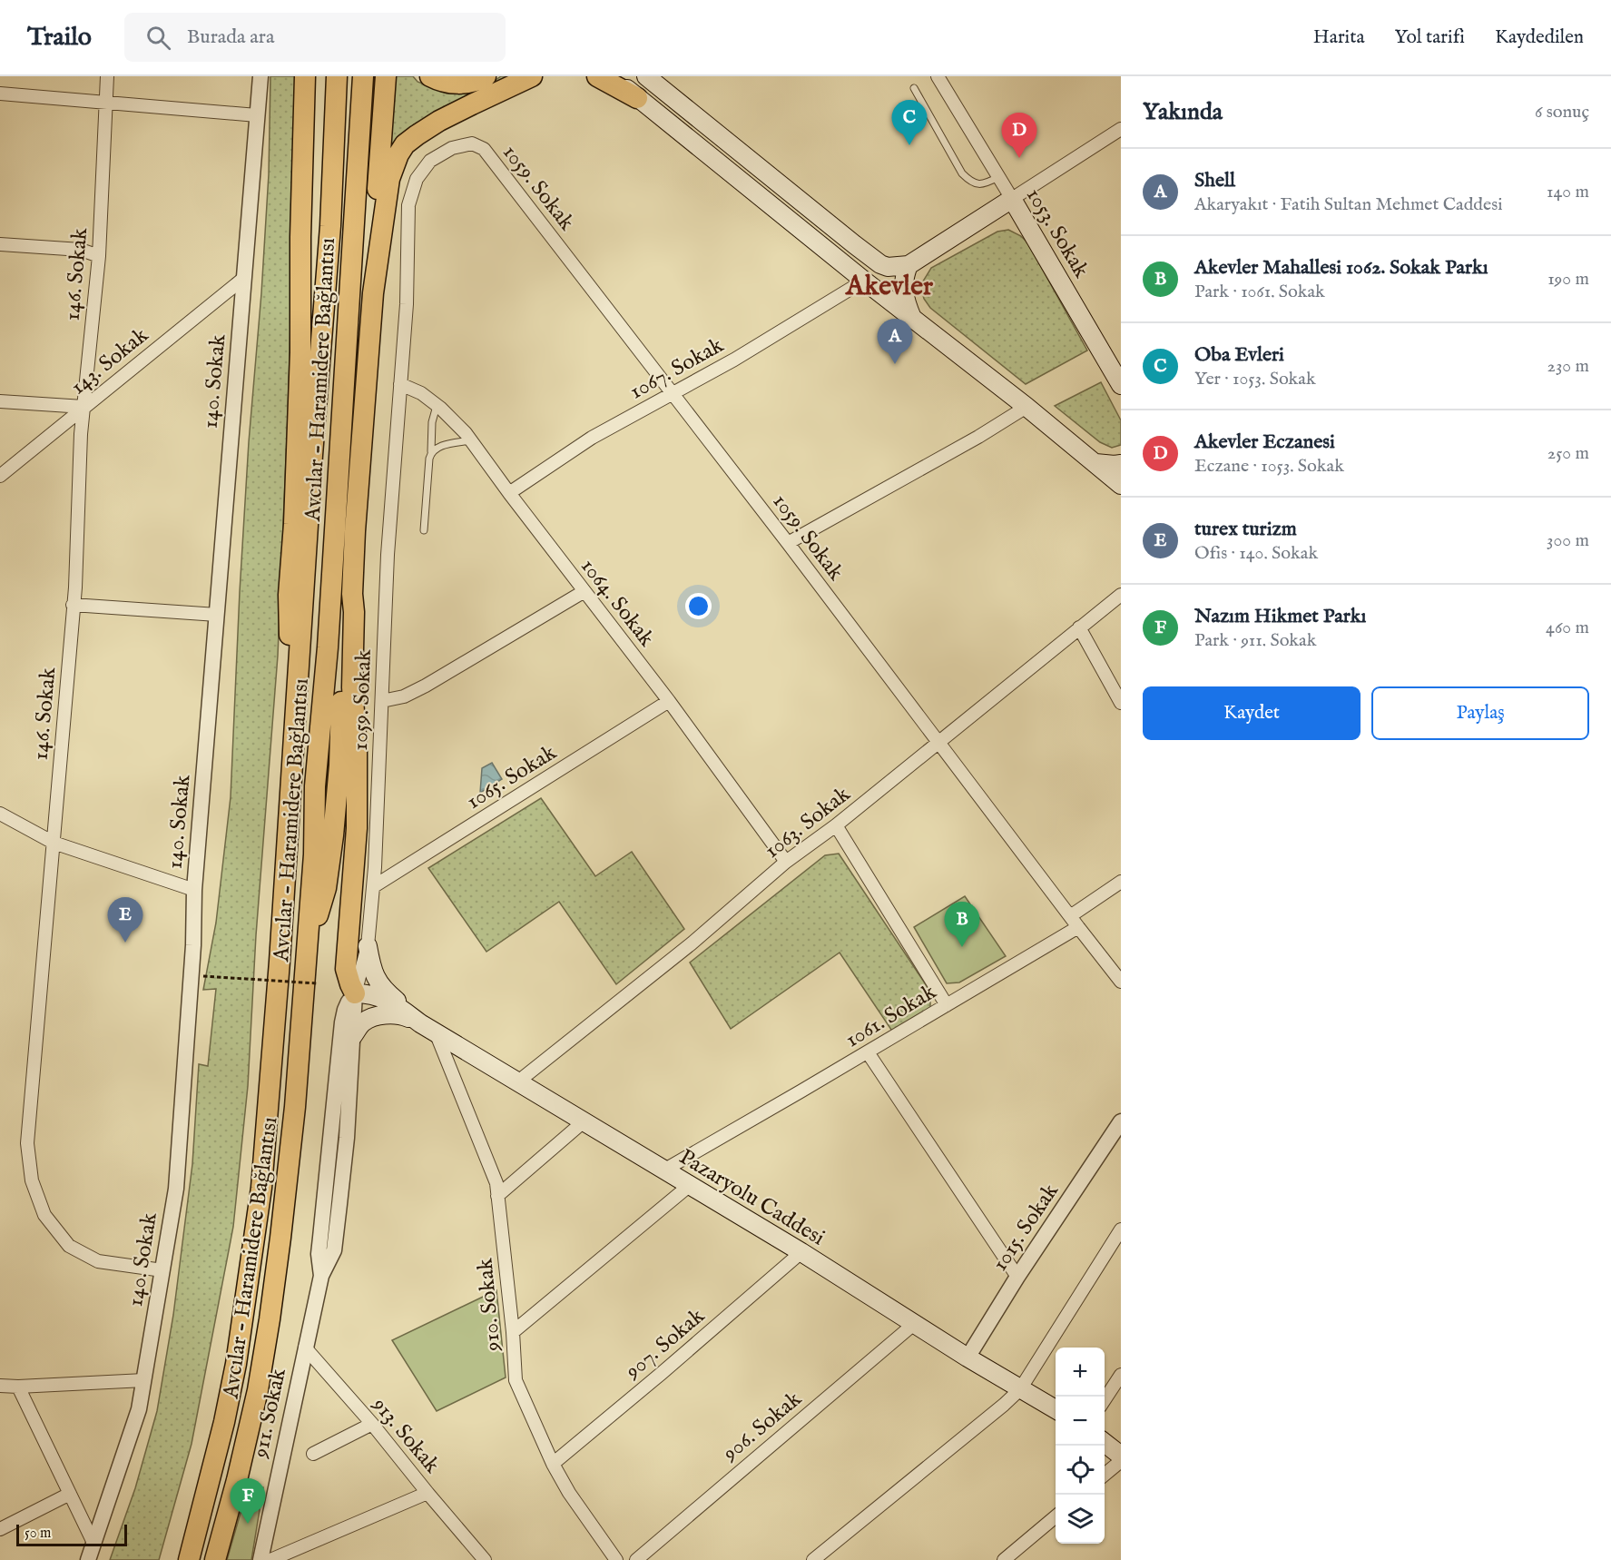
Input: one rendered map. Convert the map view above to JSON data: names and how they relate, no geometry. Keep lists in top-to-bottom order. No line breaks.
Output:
{"streets":{"highway":["Avcılar - Haramidere Bağlantısı"],"main road":["1053. Sokak","Pazaryolu Caddesi"],"street":["1059. Sokak","146. Sokak","143. Sokak","1067. Sokak","140. Sokak","1064. Sokak","1065. Sokak","1063. Sokak","1061. Sokak","1015. Sokak","910. Sokak","907. Sokak","911. Sokak","906. Sokak","913. Sokak"]},"crossings":[["1059. Sokak","1067. Sokak"],["1059. Sokak","1064. Sokak"],["1059. Sokak","1065. Sokak"],["1059. Sokak","1063. Sokak"],["1059. Sokak","1061. Sokak"],["1059. Sokak","911. Sokak"],["146. Sokak","143. Sokak"],["146. Sokak","140. Sokak"],["143. Sokak","140. Sokak"],["1067. Sokak","1064. Sokak"],["1064. Sokak","1065. Sokak"],["1064. Sokak","1063. Sokak"],["1063. Sokak","Pazaryolu Caddesi"],["1061. Sokak","Pazaryolu Caddesi"],["Pazaryolu Caddesi","1015. Sokak"],["Pazaryolu Caddesi","910. Sokak"],["Pazaryolu Caddesi","907. Sokak"],["Pazaryolu Caddesi","906. Sokak"],["910. Sokak","907. Sokak"],["911. Sokak","913. Sokak"]],"districts":["Akevler"],"scale_bar":"50 m","page":{"header":"Trailo","search":"Burada ara","nav":["Harita","Yol tarifi","Kaydedilen"],"heading":["Yakında","6 sonuç"],"pins":["C","D","A","E","B","F"],"list":[{"mark":"A","name":"Shell","note":"Akaryakıt · Fatih Sultan Mehmet Caddesi","value":"140 m"},{"mark":"B","name":"Akevler Mahallesi 1062. Sokak Parkı","note":"Park · 1061. Sokak","value":"190 m"},{"mark":"C","name":"Oba Evleri","note":"Yer · 1053. Sokak","value":"230 m"},{"mark":"D","name":"Akevler Eczanesi","note":"Eczane · 1053. Sokak","value":"250 m"},{"mark":"E","name":"turex turizm","note":"Ofis · 140. Sokak","value":"300 m"},{"mark":"F","name":"Nazım Hikmet Parkı","note":"Park · 911. Sokak","value":"460 m"}],"buttons":["Kaydet","Paylaş"],"map_buttons":["+","−"],"scale":"50 m"}}
